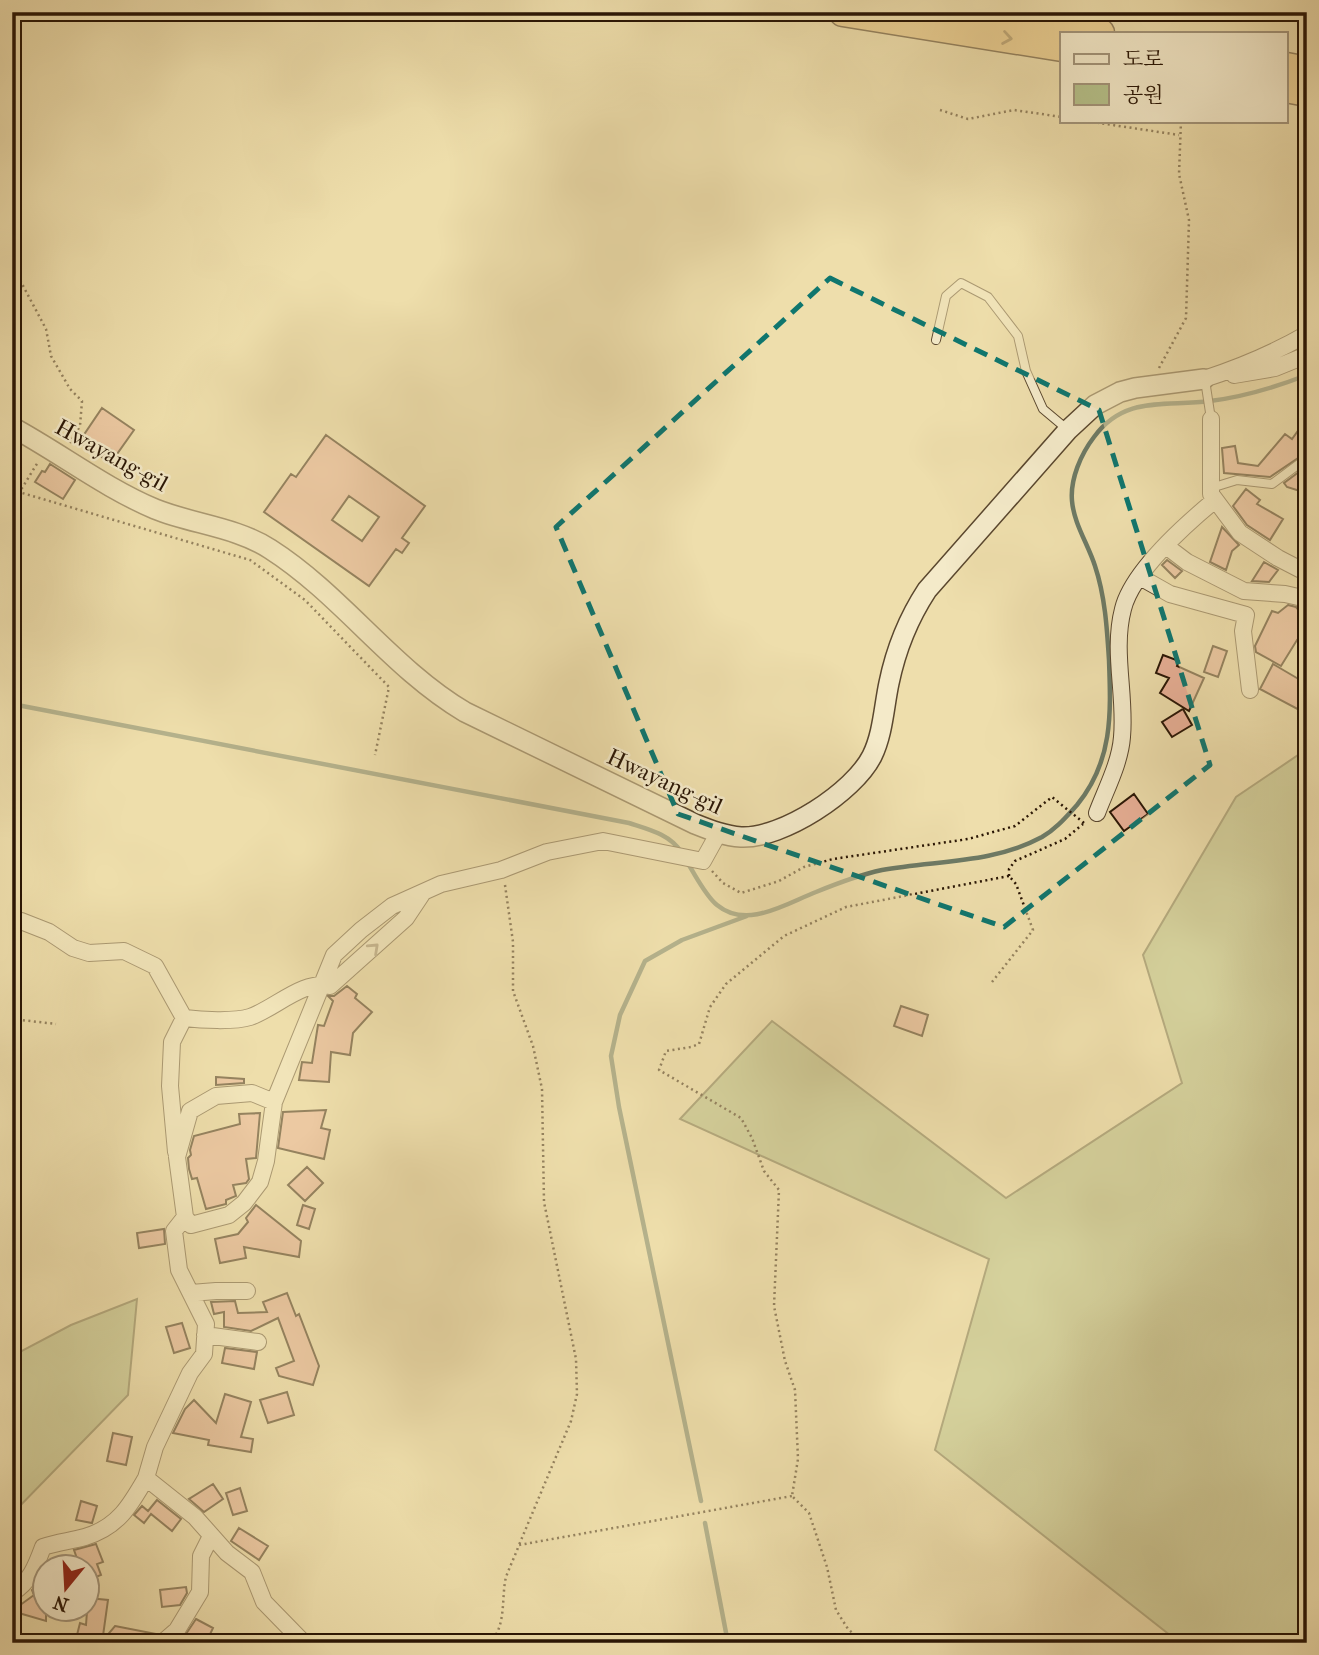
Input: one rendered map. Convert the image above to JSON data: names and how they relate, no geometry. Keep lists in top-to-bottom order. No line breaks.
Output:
{"streets":{"street":["Hwayang-gil"]},"legend":["도로","공원"],"north":"bottom"}
